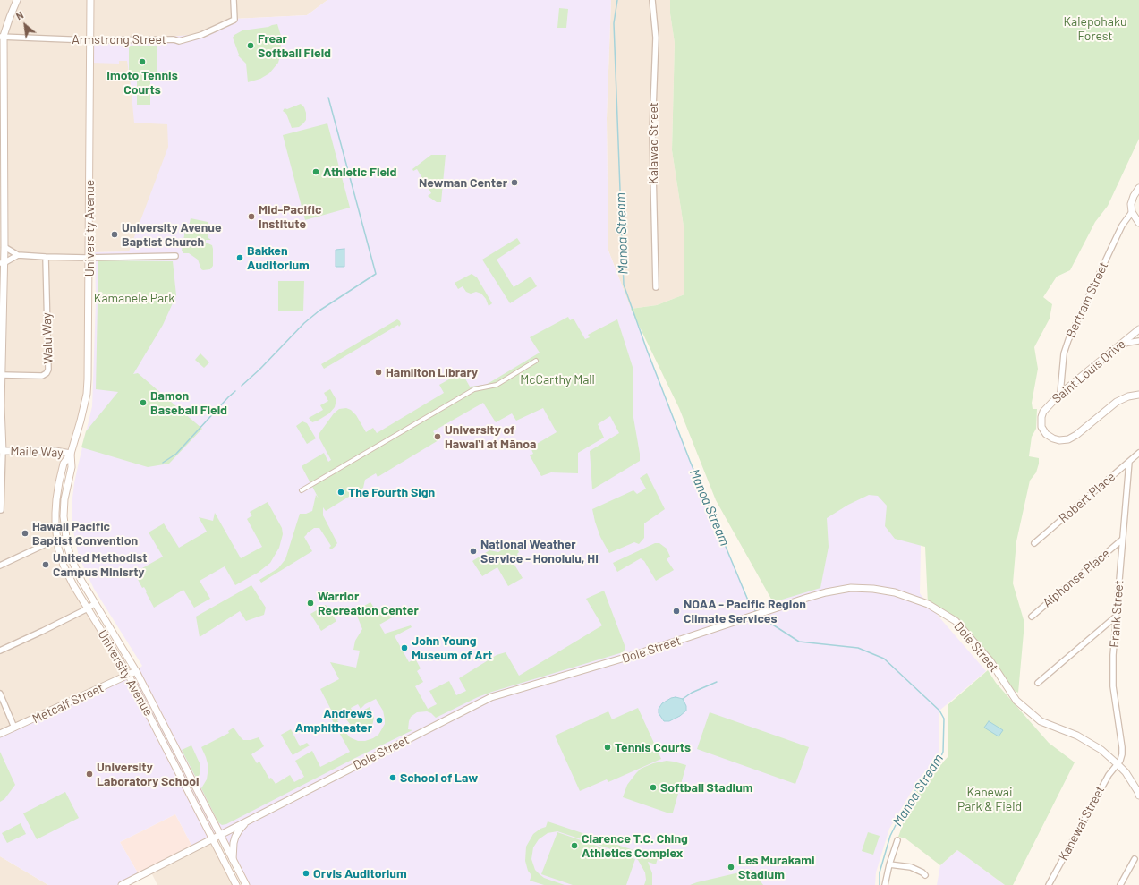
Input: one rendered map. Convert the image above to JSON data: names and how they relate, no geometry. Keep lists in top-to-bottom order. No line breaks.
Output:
{"streets":{"street":["Armstrong Street","Kalawao Street","University Avenue","Bertram Street","Walu Way","Saint Louis Drive","Maile Way","Robert Place","Alphonse Place","Frank Street","Dole Street","Metcalf Street","Kanewai Street"]},"crossings":[["Armstrong Street","University Avenue"],["University Avenue","Maile Way"],["University Avenue","Dole Street"],["University Avenue","Metcalf Street"],["Bertram Street","Saint Louis Drive"],["Robert Place","Frank Street"],["Alphonse Place","Frank Street"],["Frank Street","Dole Street"],["Frank Street","Kanewai Street"],["Dole Street","Kanewai Street"]],"water":["Manoa Stream"],"parks":["Kalepohaku Forest","Kamanele Park","McCarthy Mall","Kanewai Park & Field"],"places":["Frear Softball Field","Imoto Tennis Courts","Athletic Field","Newman Center","Mid-Pacific Institute","University Avenue Baptist Church","Bakken Auditorium","Hamilton Library","Damon Baseball Field","University of Hawaiʻi at Mānoa","The Fourth Sign","Hawaii Pacific Baptist Convention","National Weather Service - Honolulu, HI","United Methodist Campus Minisrty","Warrior Recreation Center","NOAA - Pacific Region Climate Services","John Young Museum of Art","Andrews Amphitheater","Tennis Courts","University Laboratory School","School of Law","Softball Stadium","Clarence T.C. Ching Athletics Complex","Les Murakami Stadium","Orvis Auditorium"],"north":"top left"}
